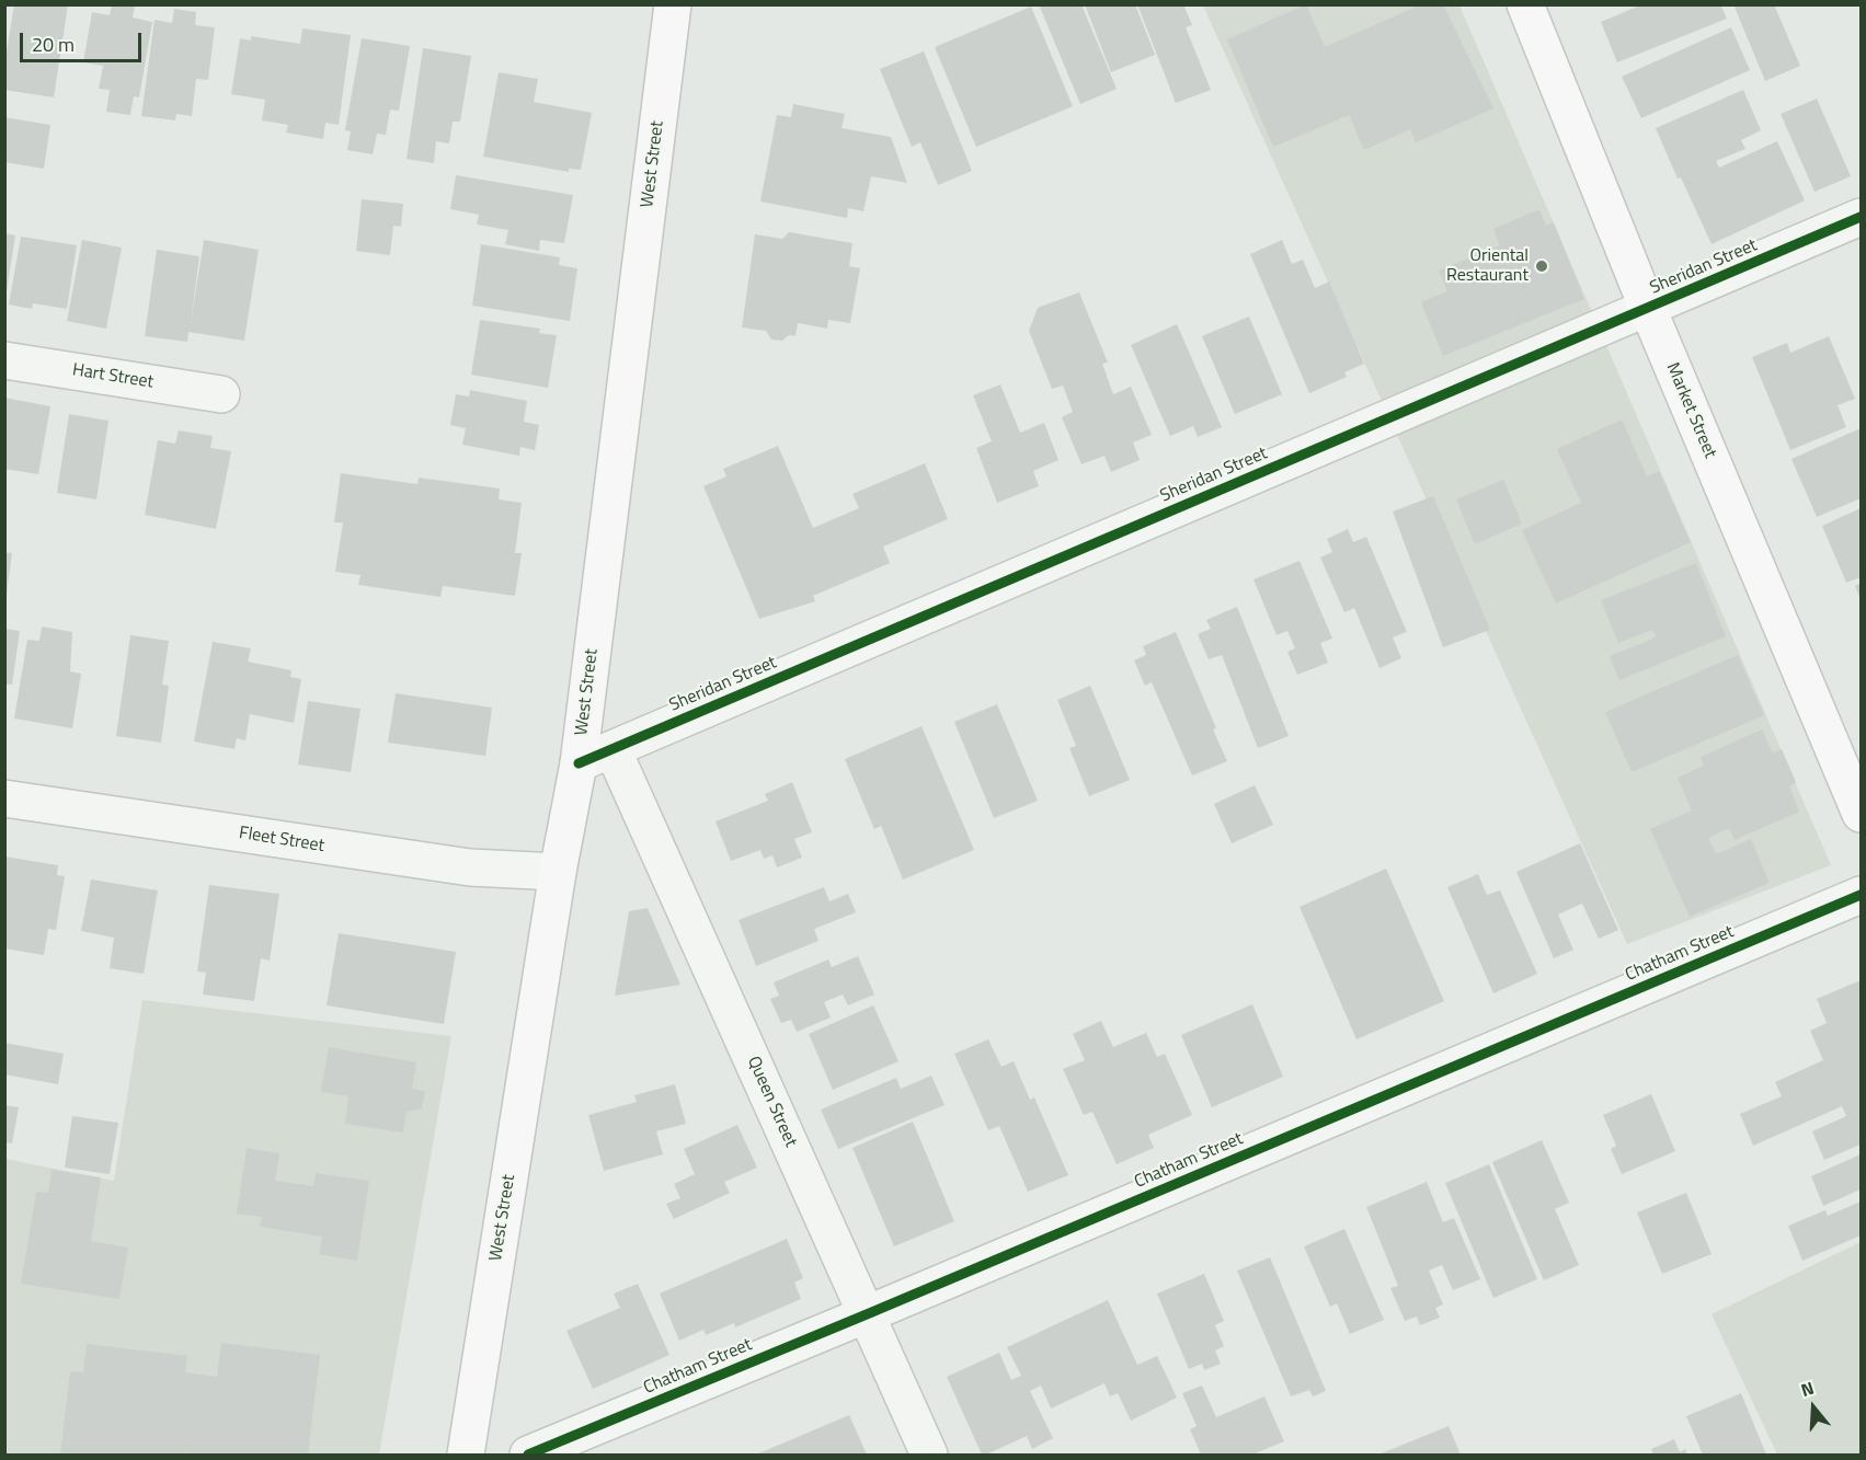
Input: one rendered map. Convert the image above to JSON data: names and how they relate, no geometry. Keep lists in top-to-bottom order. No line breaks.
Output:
{"streets":{"main road":["West Street","Market Street"],"street":["Sheridan Street","Hart Street","Fleet Street","Chatham Street","Queen Street"]},"crossings":[["West Street","Sheridan Street"],["West Street","Fleet Street"],["Sheridan Street","Market Street"],["Sheridan Street","Queen Street"],["Chatham Street","Queen Street"]],"places":["Oriental Restaurant"],"scale_bar":"20 m","north":"top"}
